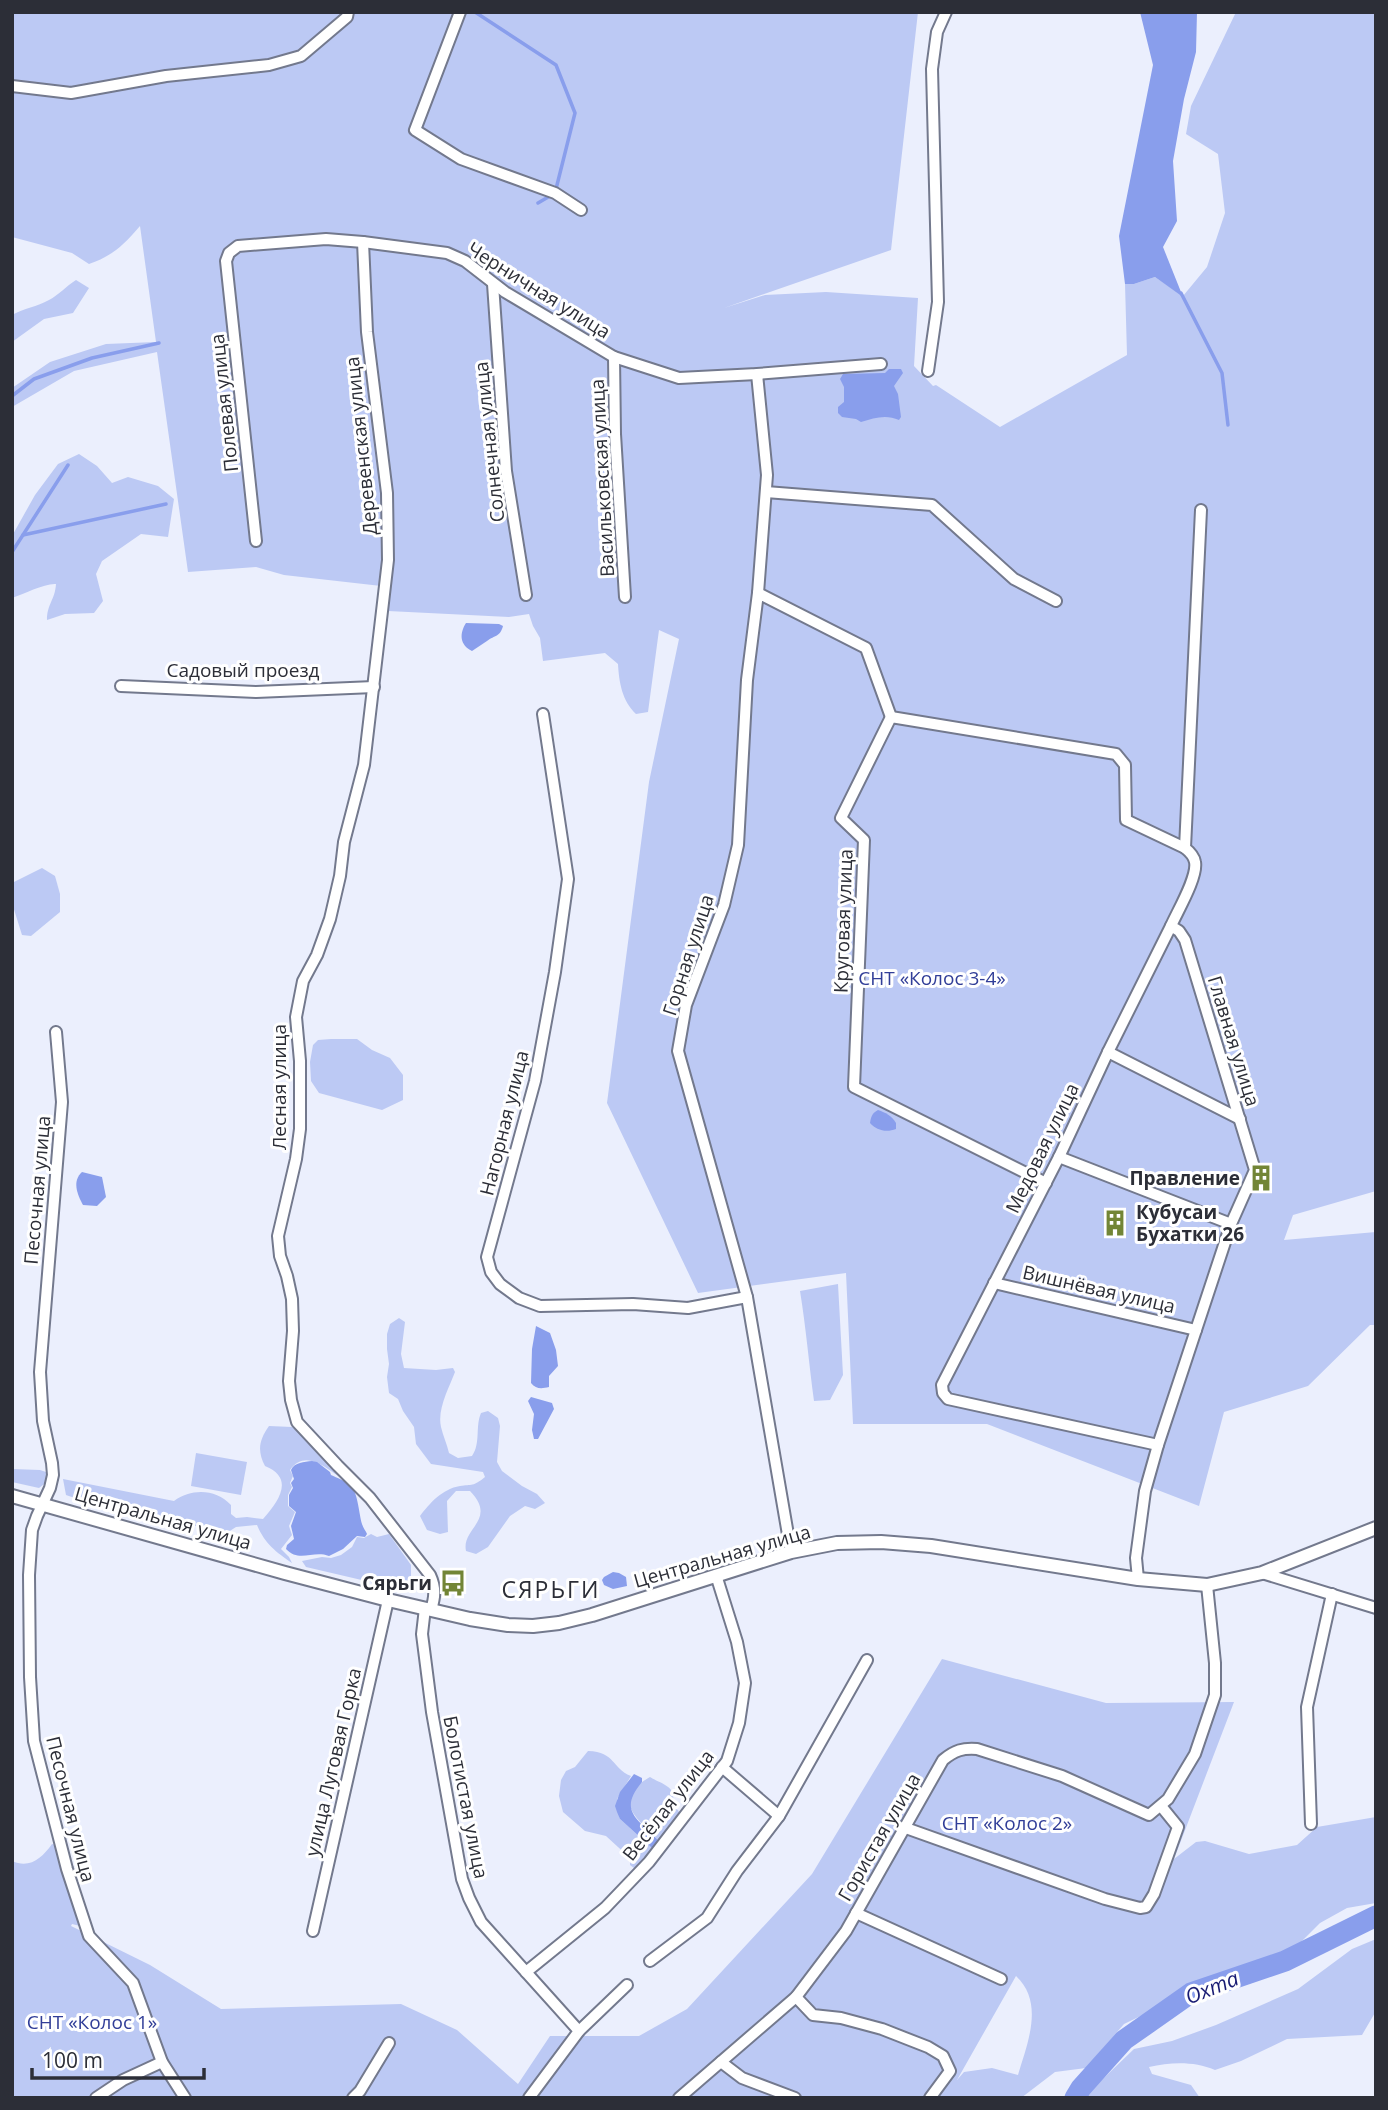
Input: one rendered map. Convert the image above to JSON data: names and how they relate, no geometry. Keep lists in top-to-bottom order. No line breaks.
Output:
{"streets":{"street":["Черничная улица","Полевая улица","Солнечная улица","Деревенская улица","Васильковская улица","Садовый проезд","Круговая улица","Горная улица","Главная улица","Лесная улица","Нагорная улица","Медовая улица","Песочная улица","Вишнёвая улица","Центральная улица","улица Луговая Горка","Болотистая улица","Весёлая улица","Гористая улица"]},"crossings":[["Черничная улица","Полевая улица"],["Черничная улица","Солнечная улица"],["Черничная улица","Деревенская улица"],["Черничная улица","Васильковская улица"],["Черничная улица","Горная улица"],["Деревенская улица","Садовый проезд"],["Деревенская улица","Лесная улица"],["Садовый проезд","Лесная улица"],["Круговая улица","Медовая улица"],["Горная улица","Нагорная улица"],["Горная улица","Центральная улица"],["Главная улица","Медовая улица"],["Главная улица","Вишнёвая улица"],["Главная улица","Центральная улица"],["Лесная улица","Центральная улица"],["Лесная улица","Болотистая улица"],["Медовая улица","Вишнёвая улица"],["Песочная улица","Центральная улица"],["Центральная улица","улица Луговая Горка"],["Центральная улица","Болотистая улица"],["Центральная улица","Весёлая улица"],["Болотистая улица","Весёлая улица"]],"districts":["СЯРЬГИ"],"water":["Охта"],"parks":["СНТ «Колос 3-4»","СНТ «Колос 2»","СНТ «Колос 1»"],"places":{"building":["Правление","Кубусаи Бухатки 26"],"bus stop":["Сярьги"]},"scale_bar":"100 m"}
